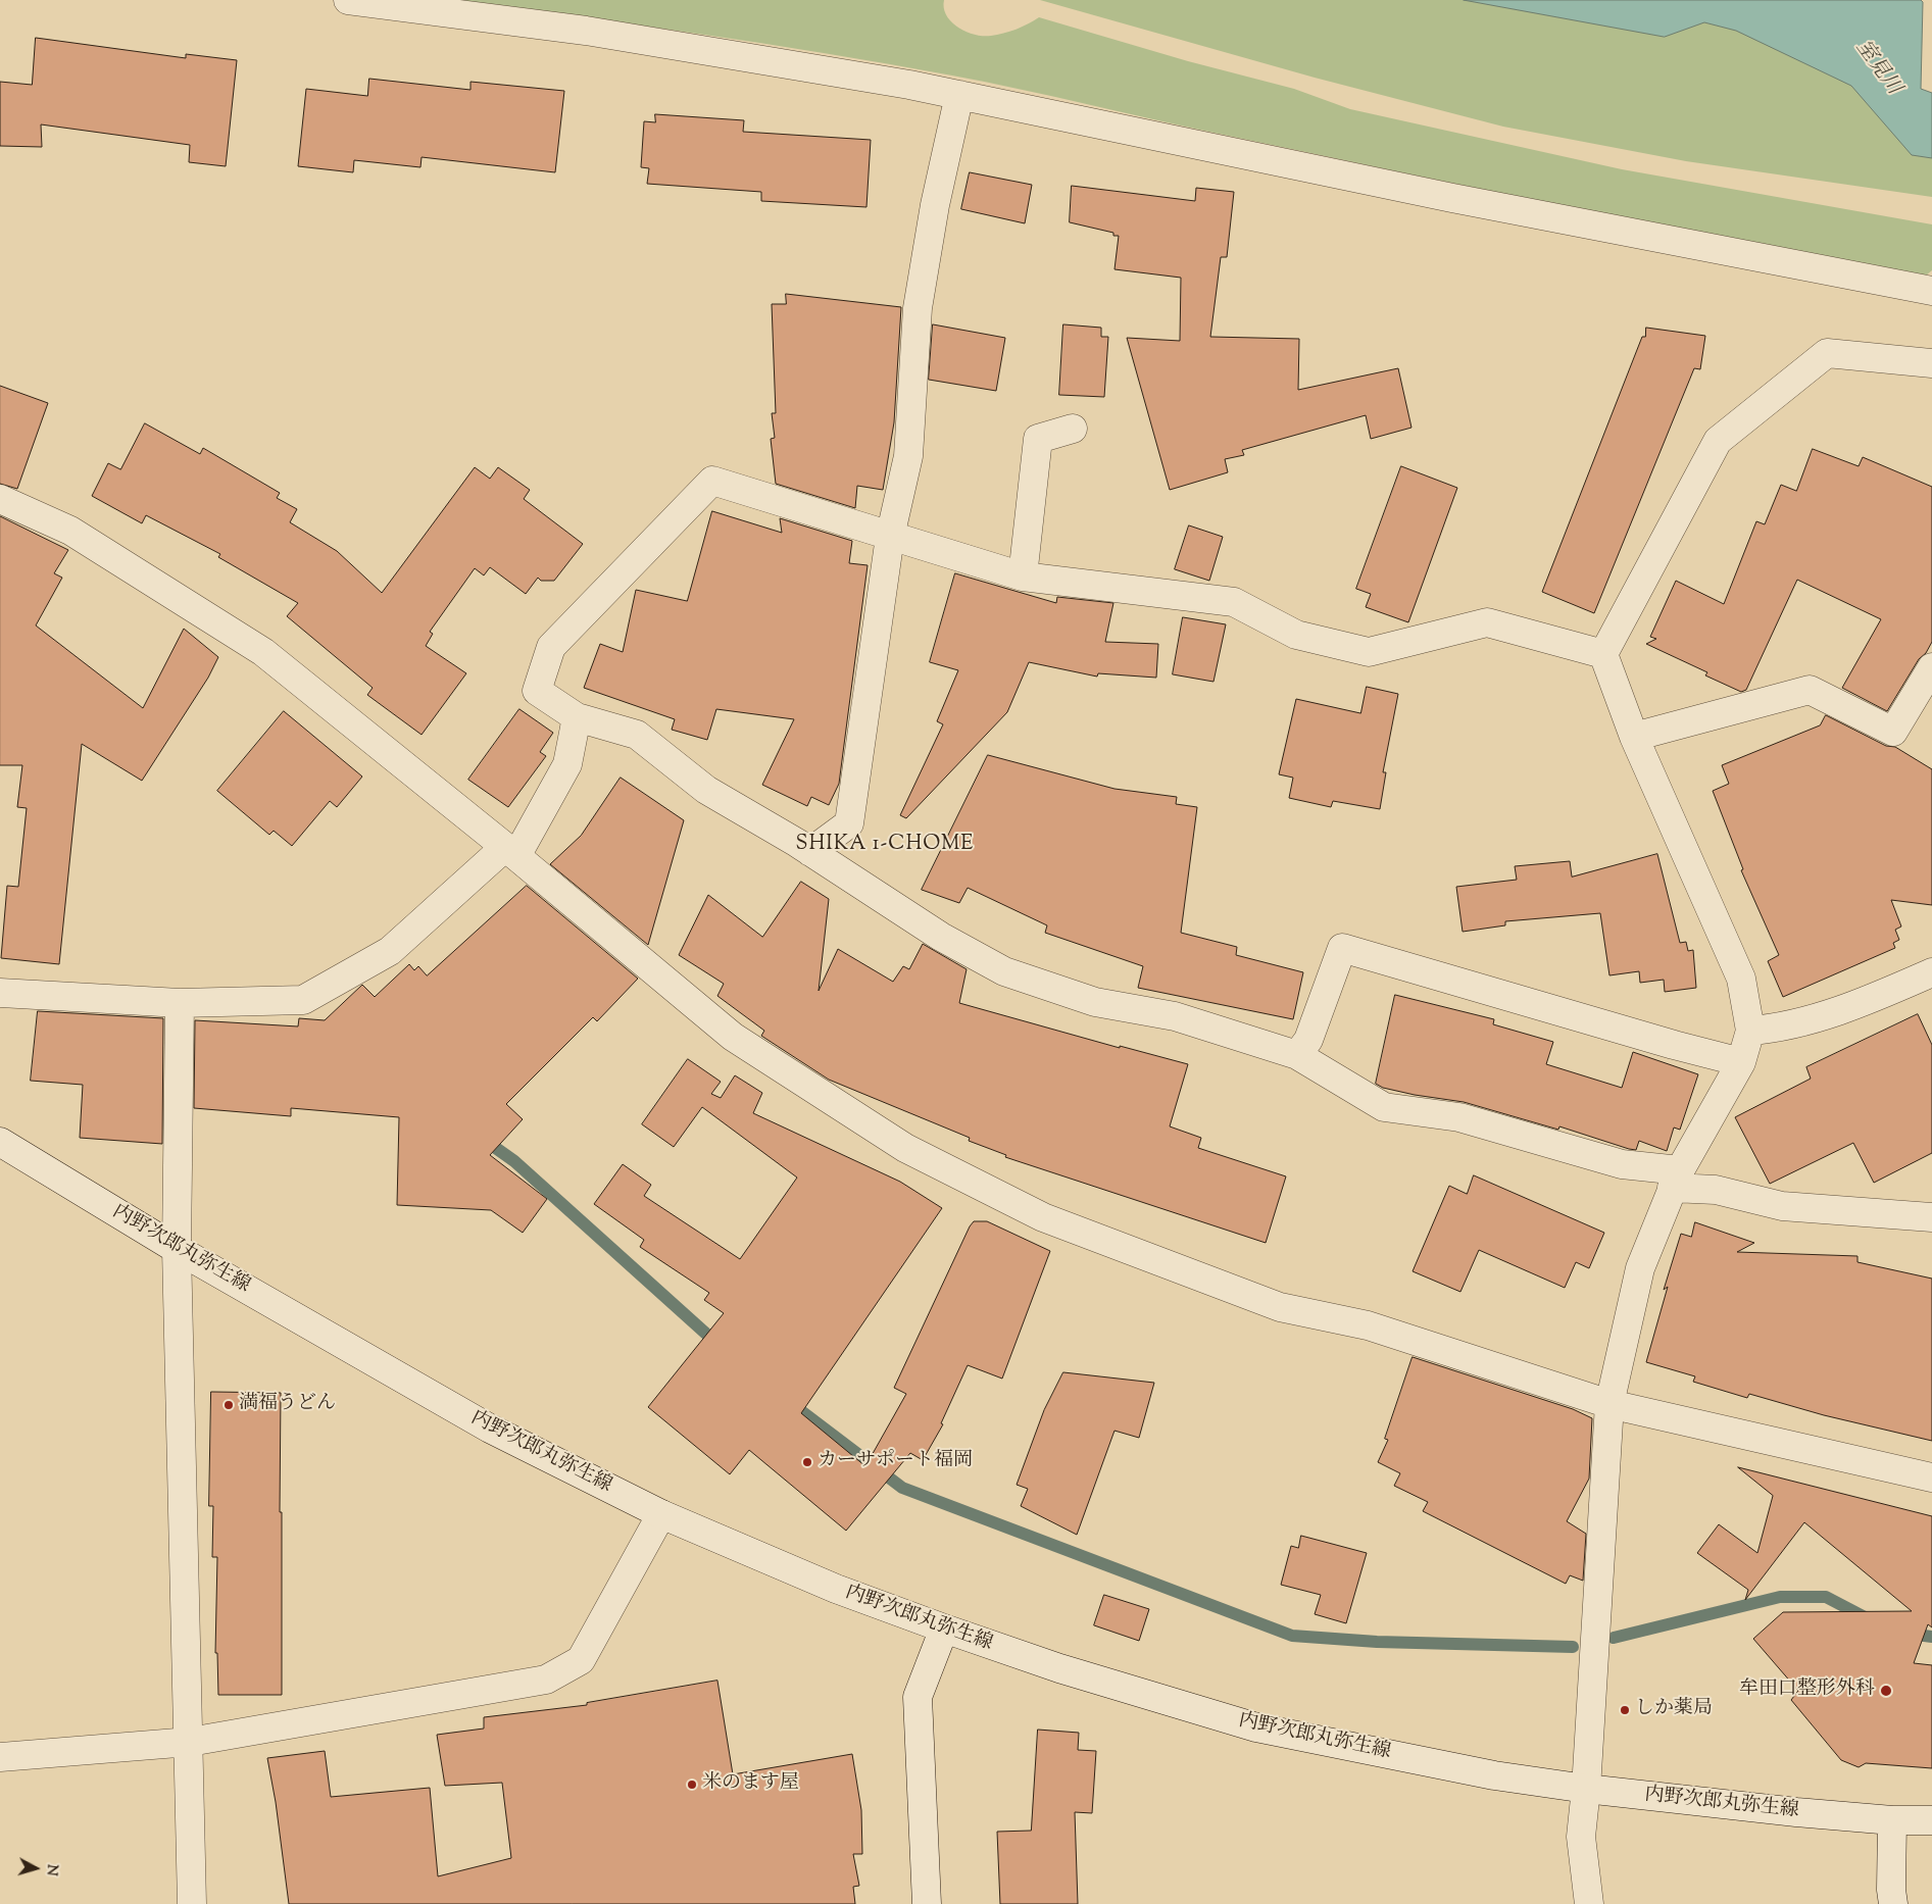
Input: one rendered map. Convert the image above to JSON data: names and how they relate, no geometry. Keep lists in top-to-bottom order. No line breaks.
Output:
{"streets":{"street":["内野次郎丸弥生線"]},"districts":["SHIKA 1-CHOME"],"water":["室見川"],"places":["満福うどん","カーサポート福岡","牟田口整形外科","しか薬局","米のます屋"],"north":"right"}
